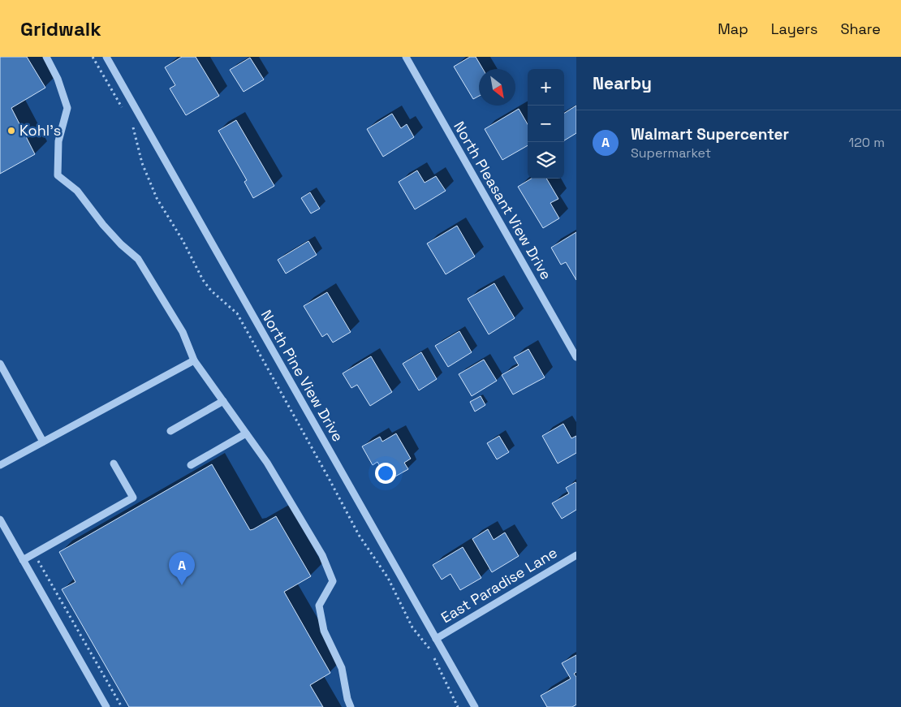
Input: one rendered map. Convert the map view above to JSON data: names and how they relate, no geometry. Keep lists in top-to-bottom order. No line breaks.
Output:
{"streets":{"street":["North Pleasant View Drive","North Pine View Drive","East Paradise Lane"]},"crossings":[["North Pine View Drive","East Paradise Lane"]],"places":["Kohl's"],"north":"bottom right","page":{"header":"Gridwalk","nav":["Map","Layers","Share"],"heading":"Nearby","map_buttons":["+","−"],"list":[{"mark":"A","name":"Walmart Supercenter","note":"Supermarket","value":"120 m"}],"pins":"A"}}
